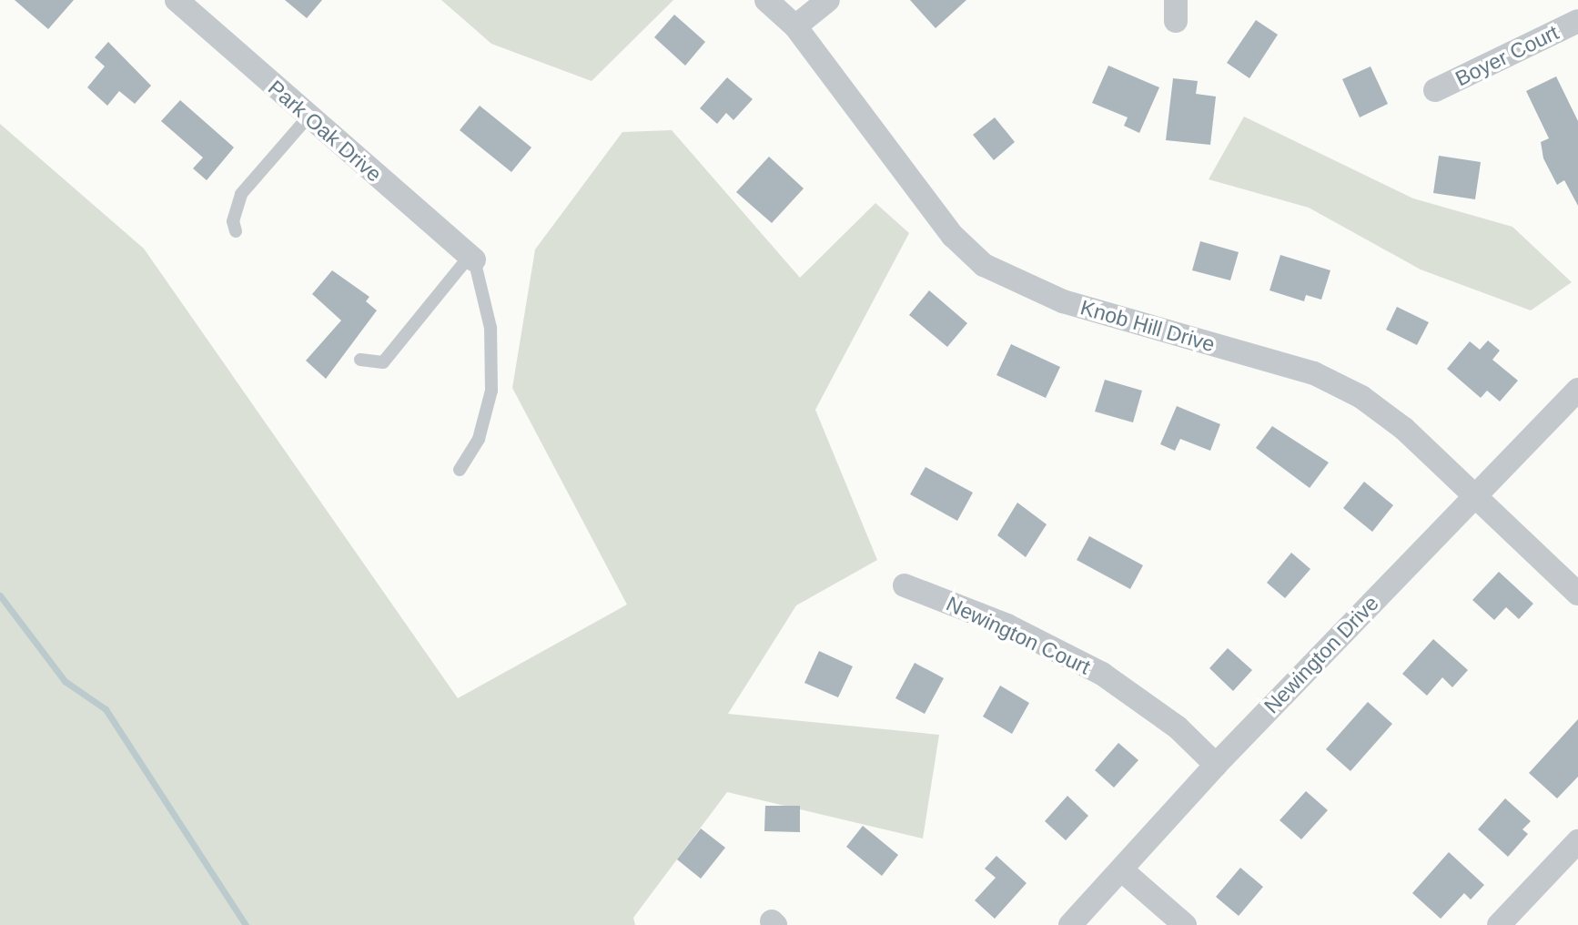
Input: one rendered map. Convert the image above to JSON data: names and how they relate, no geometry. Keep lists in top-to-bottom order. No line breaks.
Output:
{"streets":{"street":["Boyer Court","Park Oak Drive","Knob Hill Drive","Newington Court","Newington Drive"]},"crossings":[["Knob Hill Drive","Newington Drive"],["Newington Court","Newington Drive"]]}
